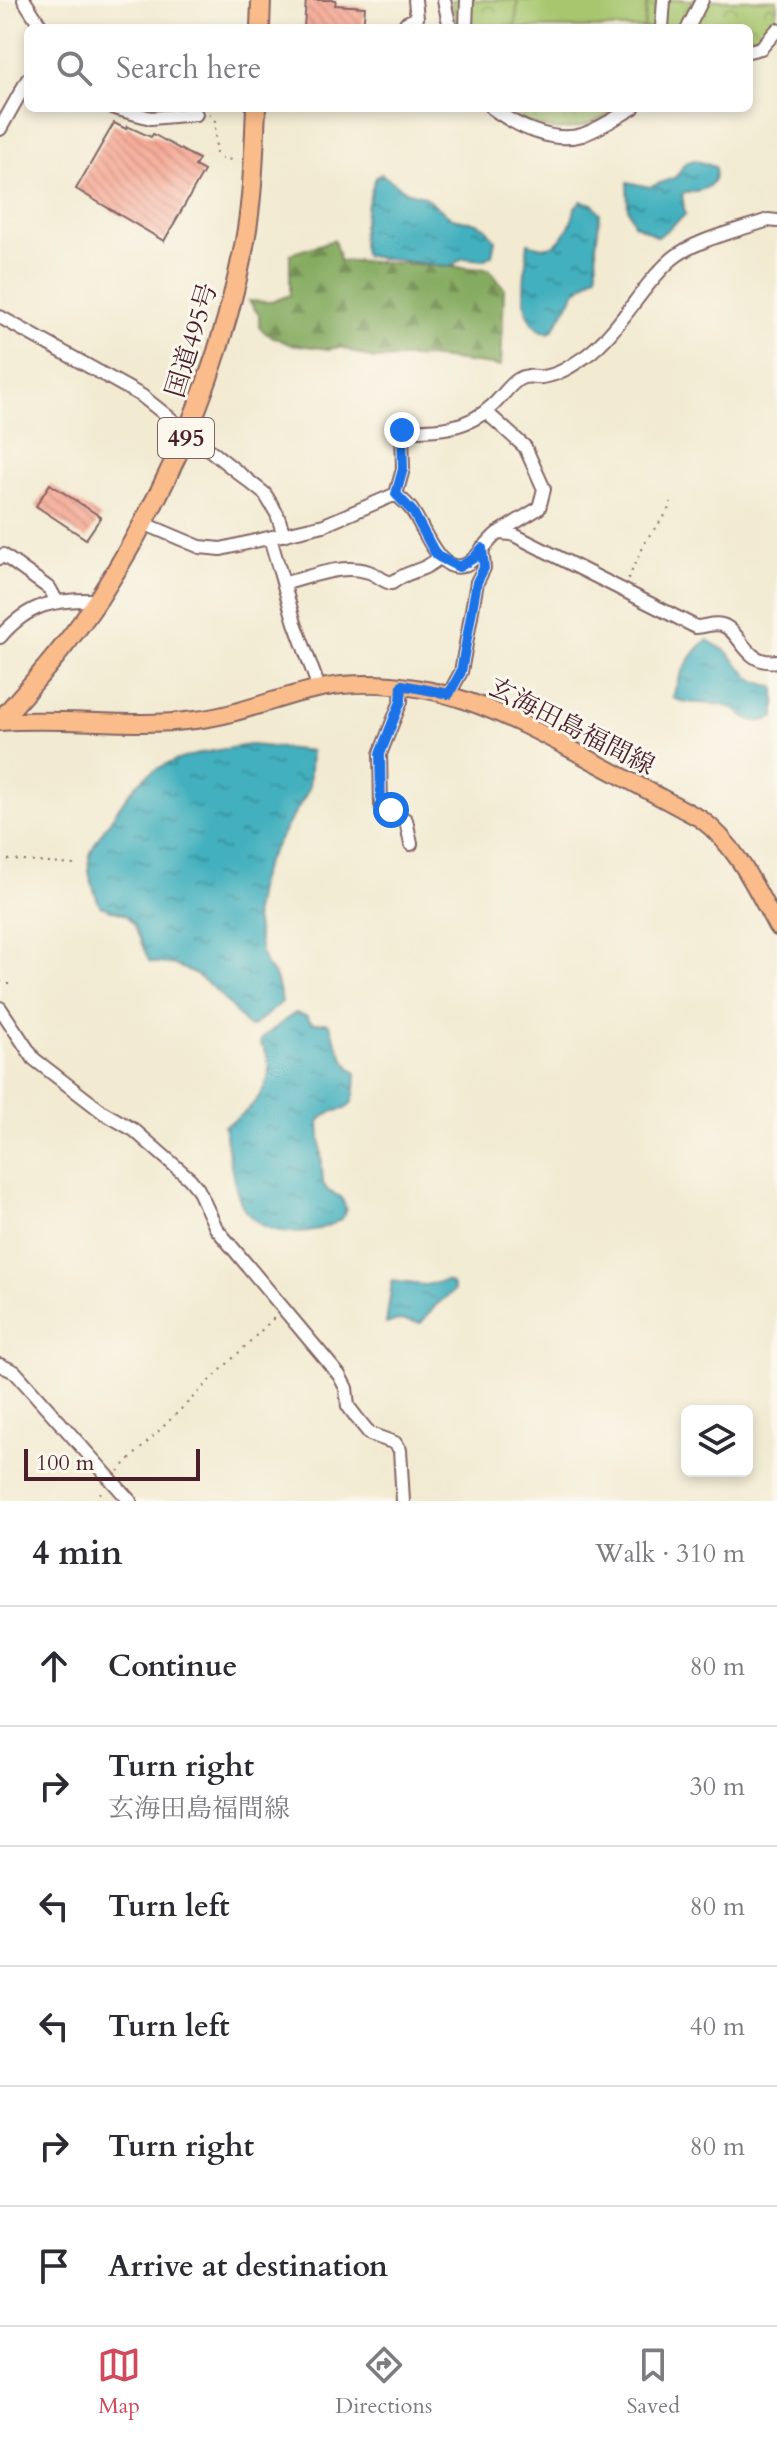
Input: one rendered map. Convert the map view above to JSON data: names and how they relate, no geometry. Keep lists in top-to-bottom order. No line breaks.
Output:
{"streets":{"highway":["国道495号","495"],"main road":["玄海田島福間線"]},"crossings":[["国道495号","玄海田島福間線"]],"scale_bar":"100 m","page":{"search":"Search here","scale":"100 m","heading":["4 min","Walk · 310 m"],"list":[["Continue","80 m"],["Turn right","玄海田島福間線","30 m"],["Turn left","80 m"],["Turn left","40 m"],["Turn right","80 m"],"Arrive at destination"],"nav":["Map","Directions","Saved"]}}
